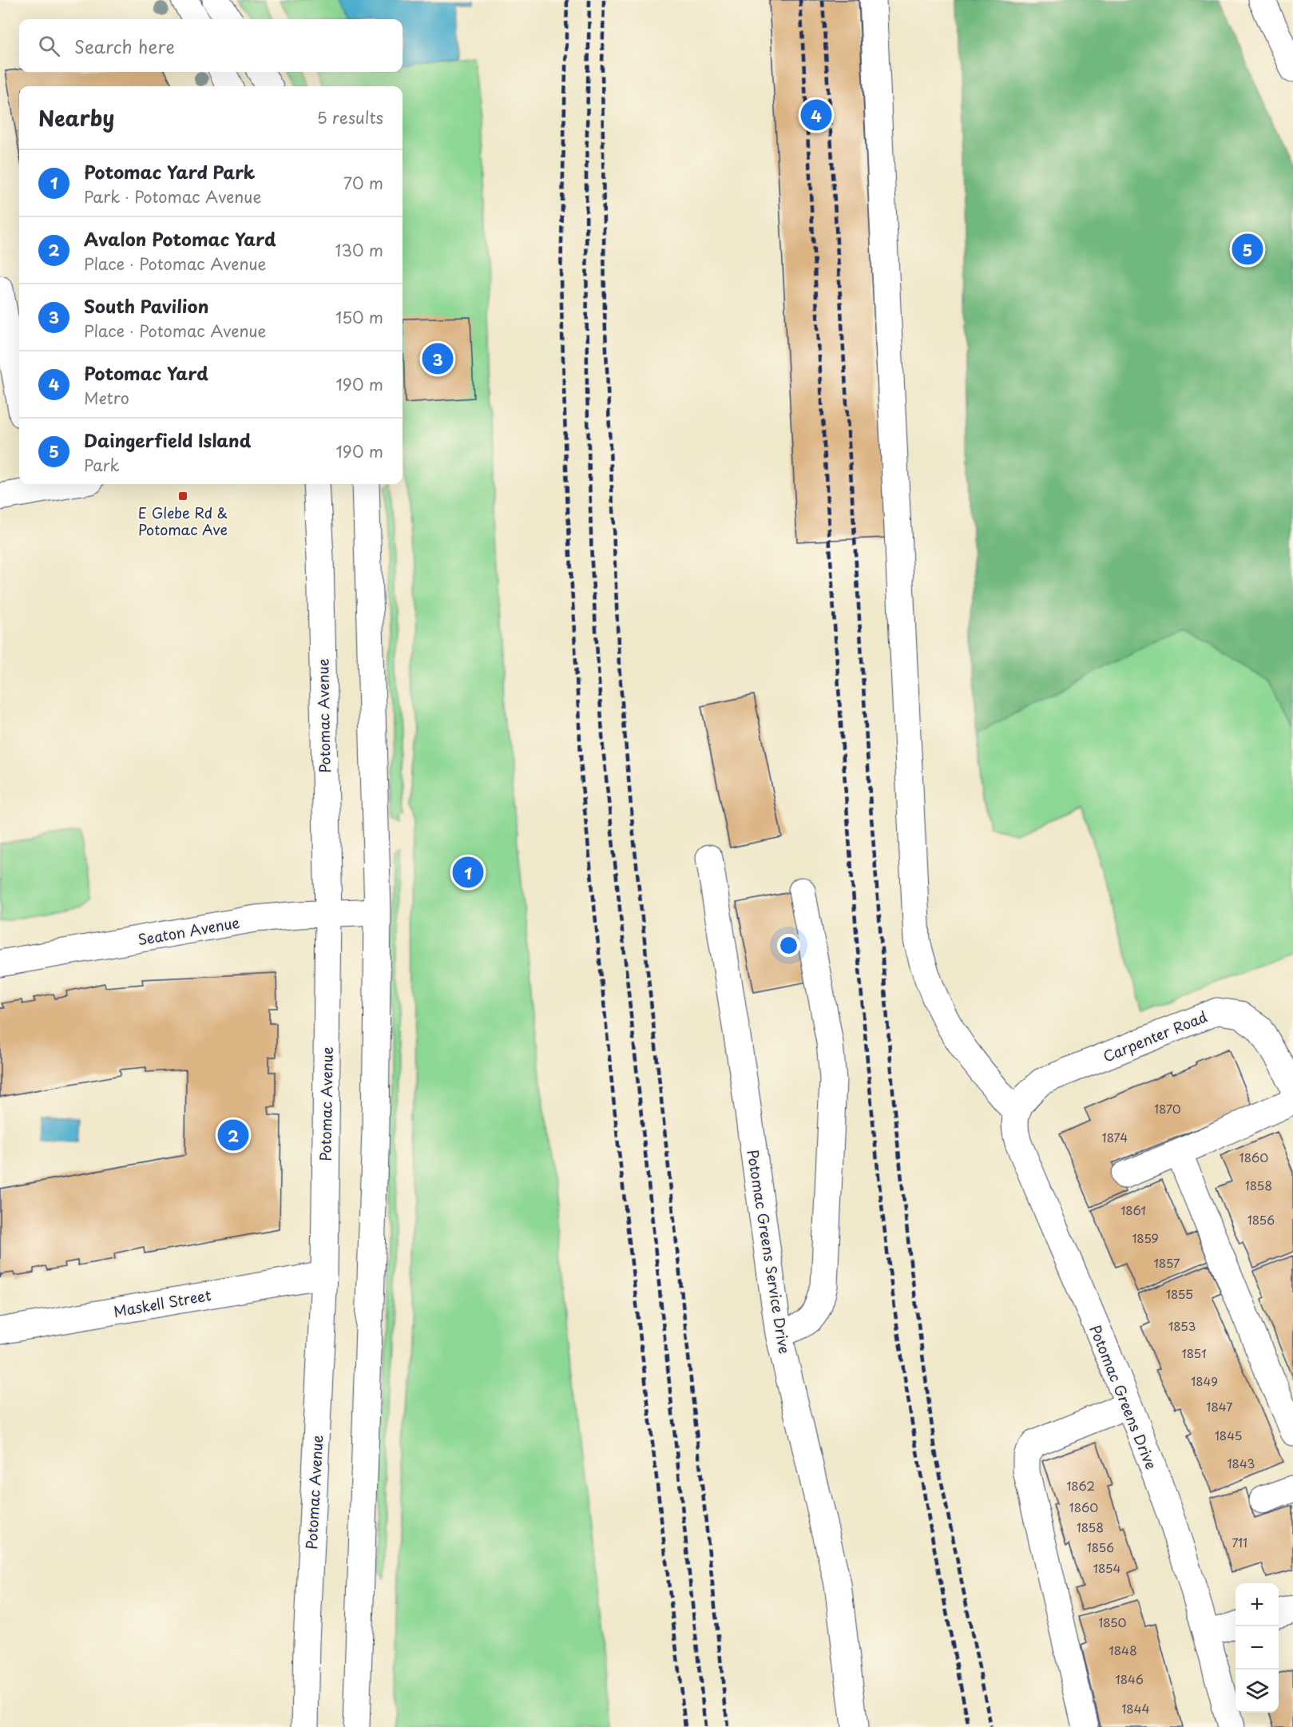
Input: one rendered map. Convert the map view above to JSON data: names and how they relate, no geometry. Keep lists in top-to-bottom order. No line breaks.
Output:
{"streets":{"main road":["Potomac Avenue","Seaton Avenue","Carpenter Road","Potomac Greens Service Drive","Maskell Street","Potomac Greens Drive"]},"crossings":[["Potomac Avenue","Seaton Avenue"],["Potomac Avenue","Maskell Street"],["Carpenter Road","Potomac Greens Drive"]],"places":{"transit":["E Glebe Rd & Potomac Ave"]},"house_numbers":["1870","1874","1860","1858","1861","1856","1859","1857","1855","1853","1851","1849","1847","1845","1843","1862","1860","1858","711","1856","1854","1850","1848","1846","1844"],"page":{"search":"Search here","heading":["Nearby","5 results"],"pins":["4","5","3","1","2"],"list":[{"mark":"1","name":"Potomac Yard Park","note":"Park · Potomac Avenue","value":"70 m"},{"mark":"2","name":"Avalon Potomac Yard","note":"Place · Potomac Avenue","value":"130 m"},{"mark":"3","name":"South Pavilion","note":"Place · Potomac Avenue","value":"150 m"},{"mark":"4","name":"Potomac Yard","note":"Metro","value":"190 m"},{"mark":"5","name":"Daingerfield Island","note":"Park","value":"190 m"}],"map_buttons":["+","−"]}}
